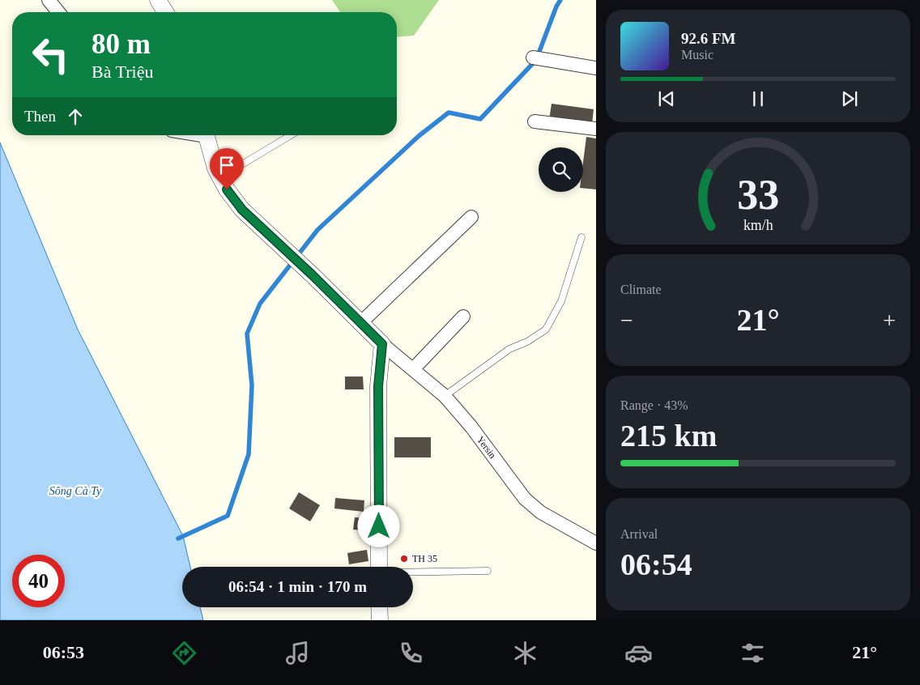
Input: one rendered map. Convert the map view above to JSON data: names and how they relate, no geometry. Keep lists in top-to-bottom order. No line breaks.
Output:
{"streets":{"street":["Yersin"]},"water":["Sông Cà Ty"],"places":["TH 35"],"page":{"turn":["80 m","Bà Triệu"],"song":["92.6 FM","Music"],"then":"Then","tile":["Climate",["Range · 43%","215 km"],["Arrival","06:54"]],"heat":["−","21°","+"],"limit":"40","trip":"06:54 · 1 min · 170 m","tabs":["06:53","21°"],"gauge":["33","km/h"]}}
